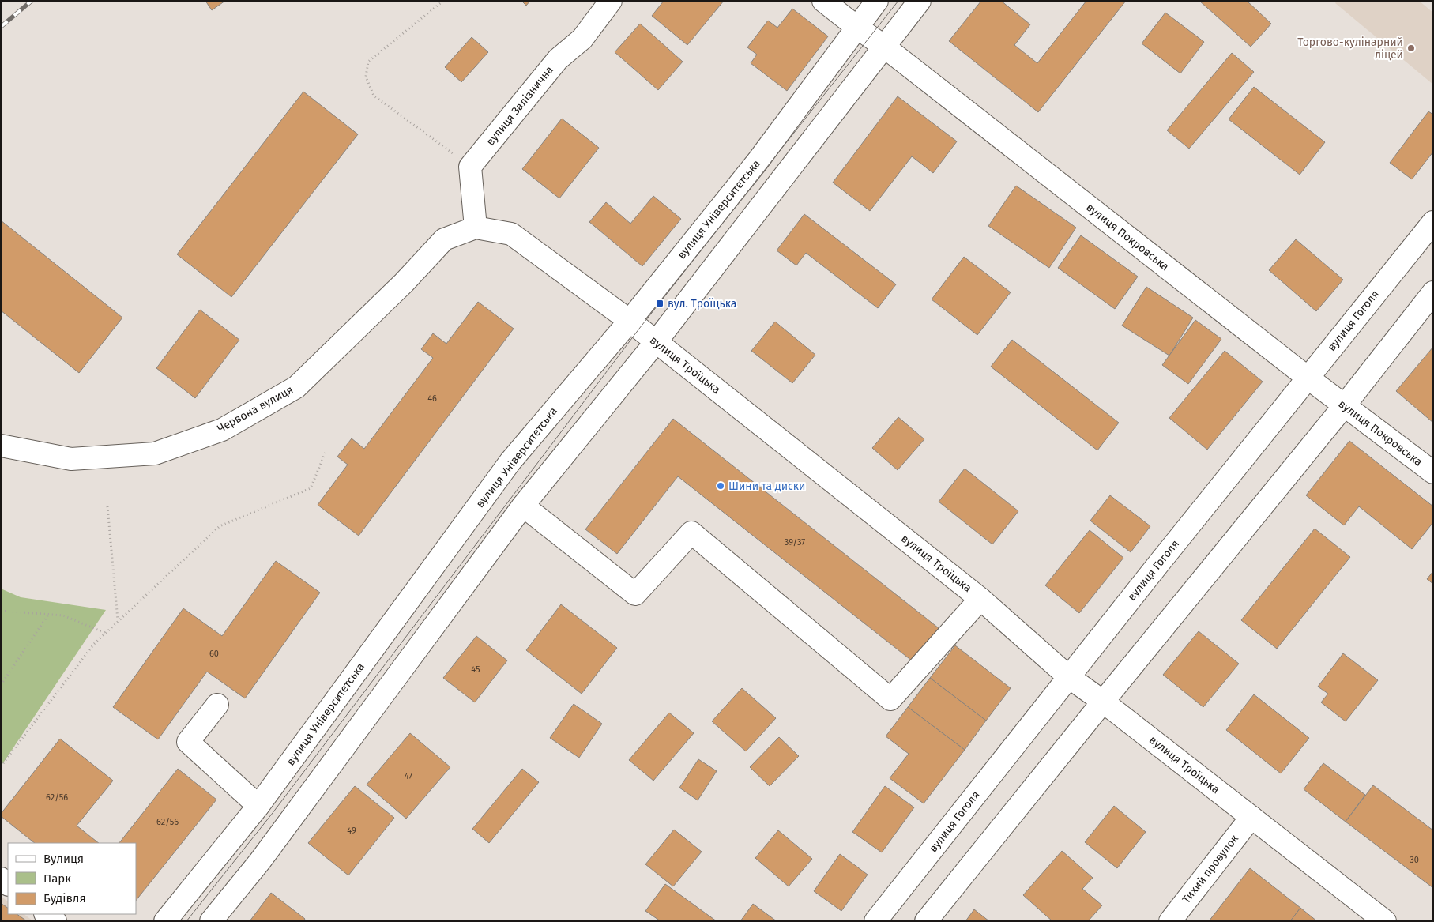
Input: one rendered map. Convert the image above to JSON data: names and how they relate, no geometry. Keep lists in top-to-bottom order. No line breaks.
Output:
{"streets":{"street":["вулиця Залізнична","вулиця Університетська","вулиця Покровська","вулиця Гоголя","вулиця Троїцька","Червона вулиця","Тихий провулок"]},"crossings":[["вулиця Університетська","вулиця Покровська"],["вулиця Університетська","вулиця Троїцька"],["вулиця Покровська","вулиця Гоголя"],["вулиця Гоголя","вулиця Троїцька"],["вулиця Троїцька","Червона вулиця"],["вулиця Троїцька","Тихий провулок"]],"places":{"other":["Торгово-кулінарний ліцей","Шини та диски"],"transit":["вул. Троїцька"]},"house_numbers":["46","39/37","60","45","47","62/56","62/56","49","30"],"legend":["Вулиця","Парк","Будівля"]}
